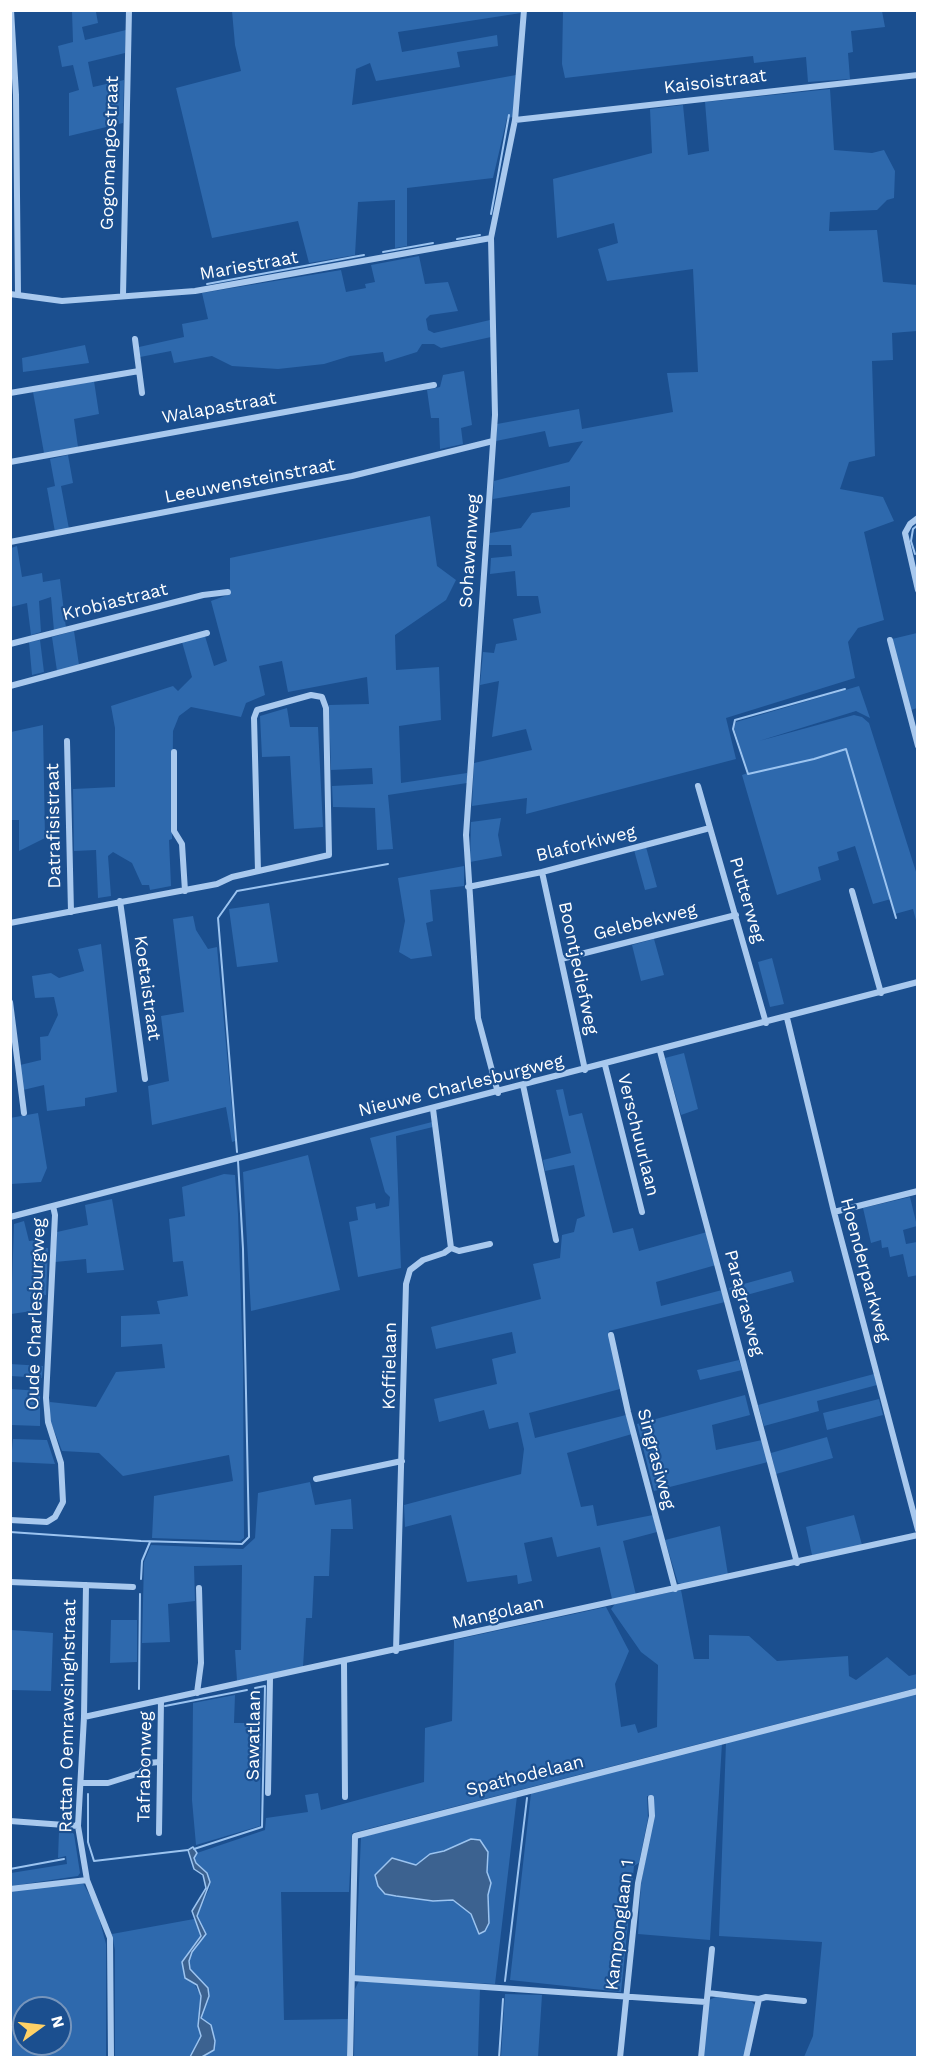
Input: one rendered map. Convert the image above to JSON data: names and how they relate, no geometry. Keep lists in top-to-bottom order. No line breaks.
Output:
{"streets":{"street":["Kaisoistraat","Gogomangostraat","Mariestraat","Walapastraat","Leeuwensteinstraat","Sohawanweg","Krobiastraat","Datrafisistraat","Blaforkiweg","Putterweg","Gelebekweg","Boontjediefweg","Koetaistraat","Nieuwe Charlesburgweg","Verschuurlaan","Hoenderparkweg","Paragrasweg","Oude Charlesburgweg","Koffielaan","Singrasiweg","Mangolaan","Rattan Oemrawsinghstraat","Sawatlaan","Tafrabonweg","Spathodelaan","Kamponglaan 1"]},"crossings":[["Kaisoistraat","Sohawanweg"],["Gogomangostraat","Mariestraat"],["Mariestraat","Sohawanweg"],["Leeuwensteinstraat","Sohawanweg"],["Sohawanweg","Blaforkiweg"],["Sohawanweg","Nieuwe Charlesburgweg"],["Blaforkiweg","Putterweg"],["Blaforkiweg","Boontjediefweg"],["Putterweg","Gelebekweg"],["Putterweg","Nieuwe Charlesburgweg"],["Gelebekweg","Boontjediefweg"],["Boontjediefweg","Nieuwe Charlesburgweg"],["Nieuwe Charlesburgweg","Verschuurlaan"],["Nieuwe Charlesburgweg","Hoenderparkweg"],["Nieuwe Charlesburgweg","Paragrasweg"],["Nieuwe Charlesburgweg","Oude Charlesburgweg"],["Paragrasweg","Mangolaan"],["Koffielaan","Mangolaan"],["Singrasiweg","Mangolaan"],["Mangolaan","Rattan Oemrawsinghstraat"],["Mangolaan","Sawatlaan"],["Mangolaan","Tafrabonweg"]],"north":"right"}
